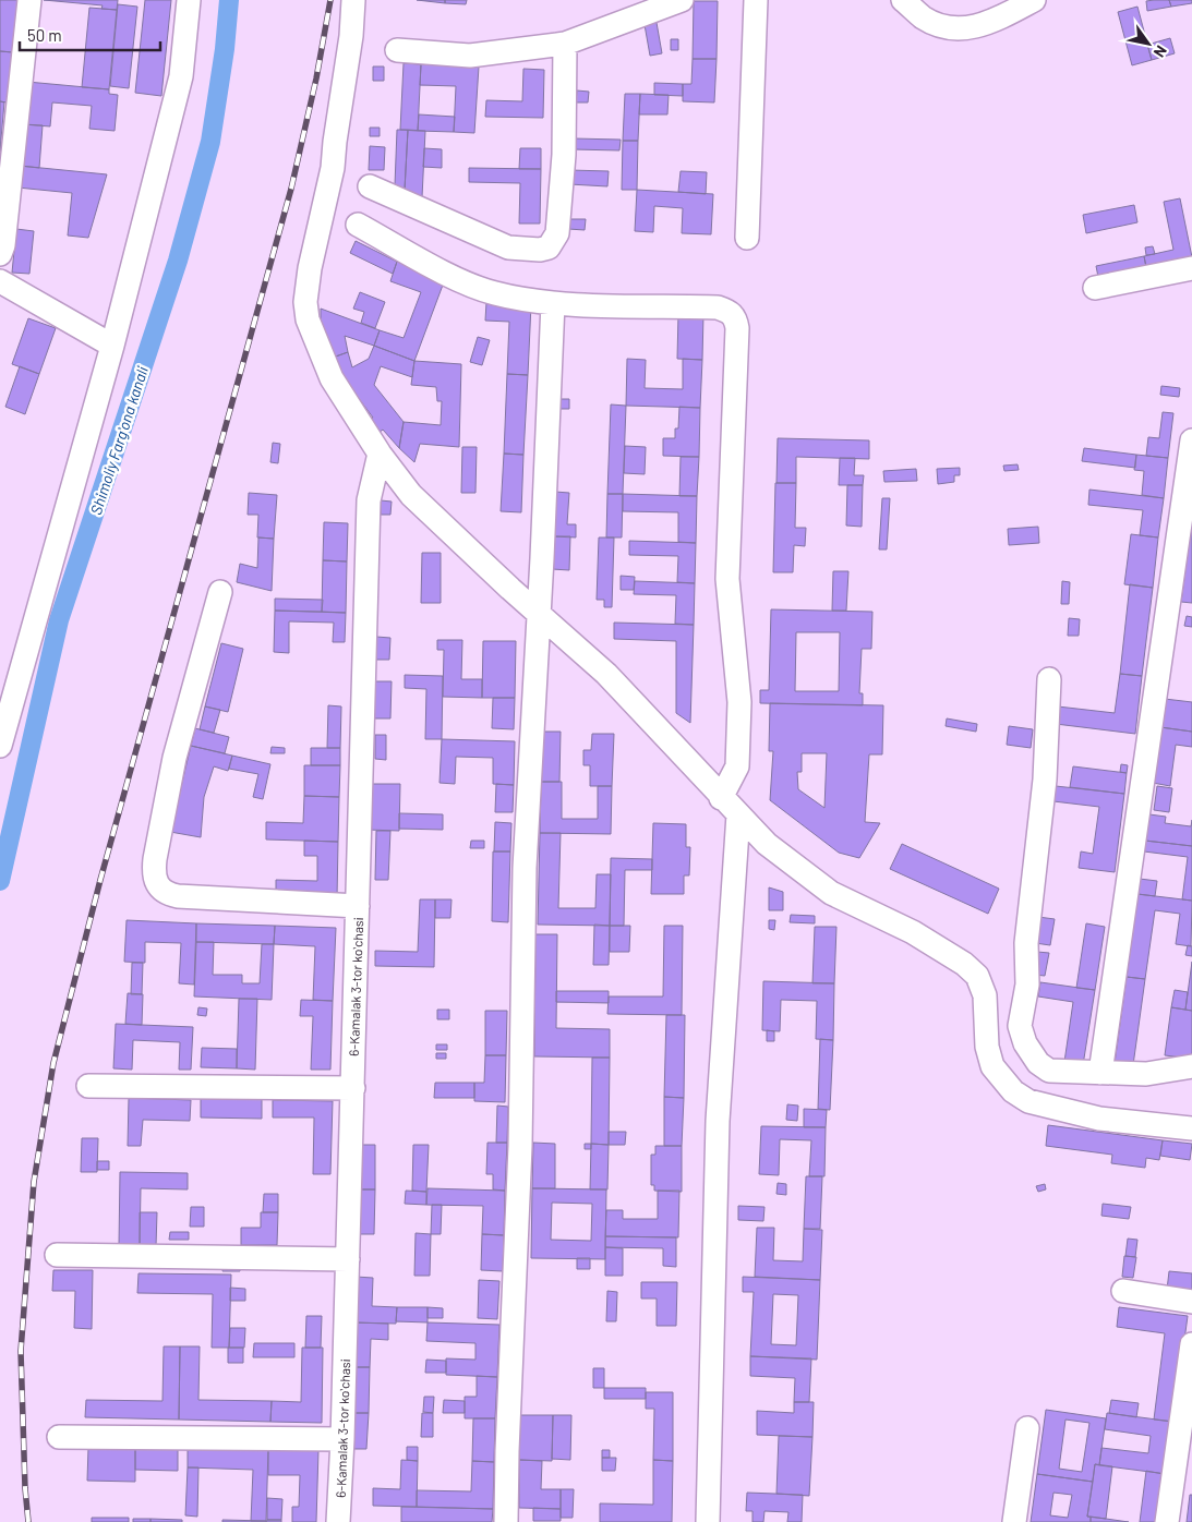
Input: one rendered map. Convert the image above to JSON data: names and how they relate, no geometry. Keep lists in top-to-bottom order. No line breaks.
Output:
{"streets":{"street":["6-Kamalak 3-tor koʻchasi"]},"water":["Shimoliy Fargʻona kanali"],"scale_bar":"50 m","north":"bottom right"}
